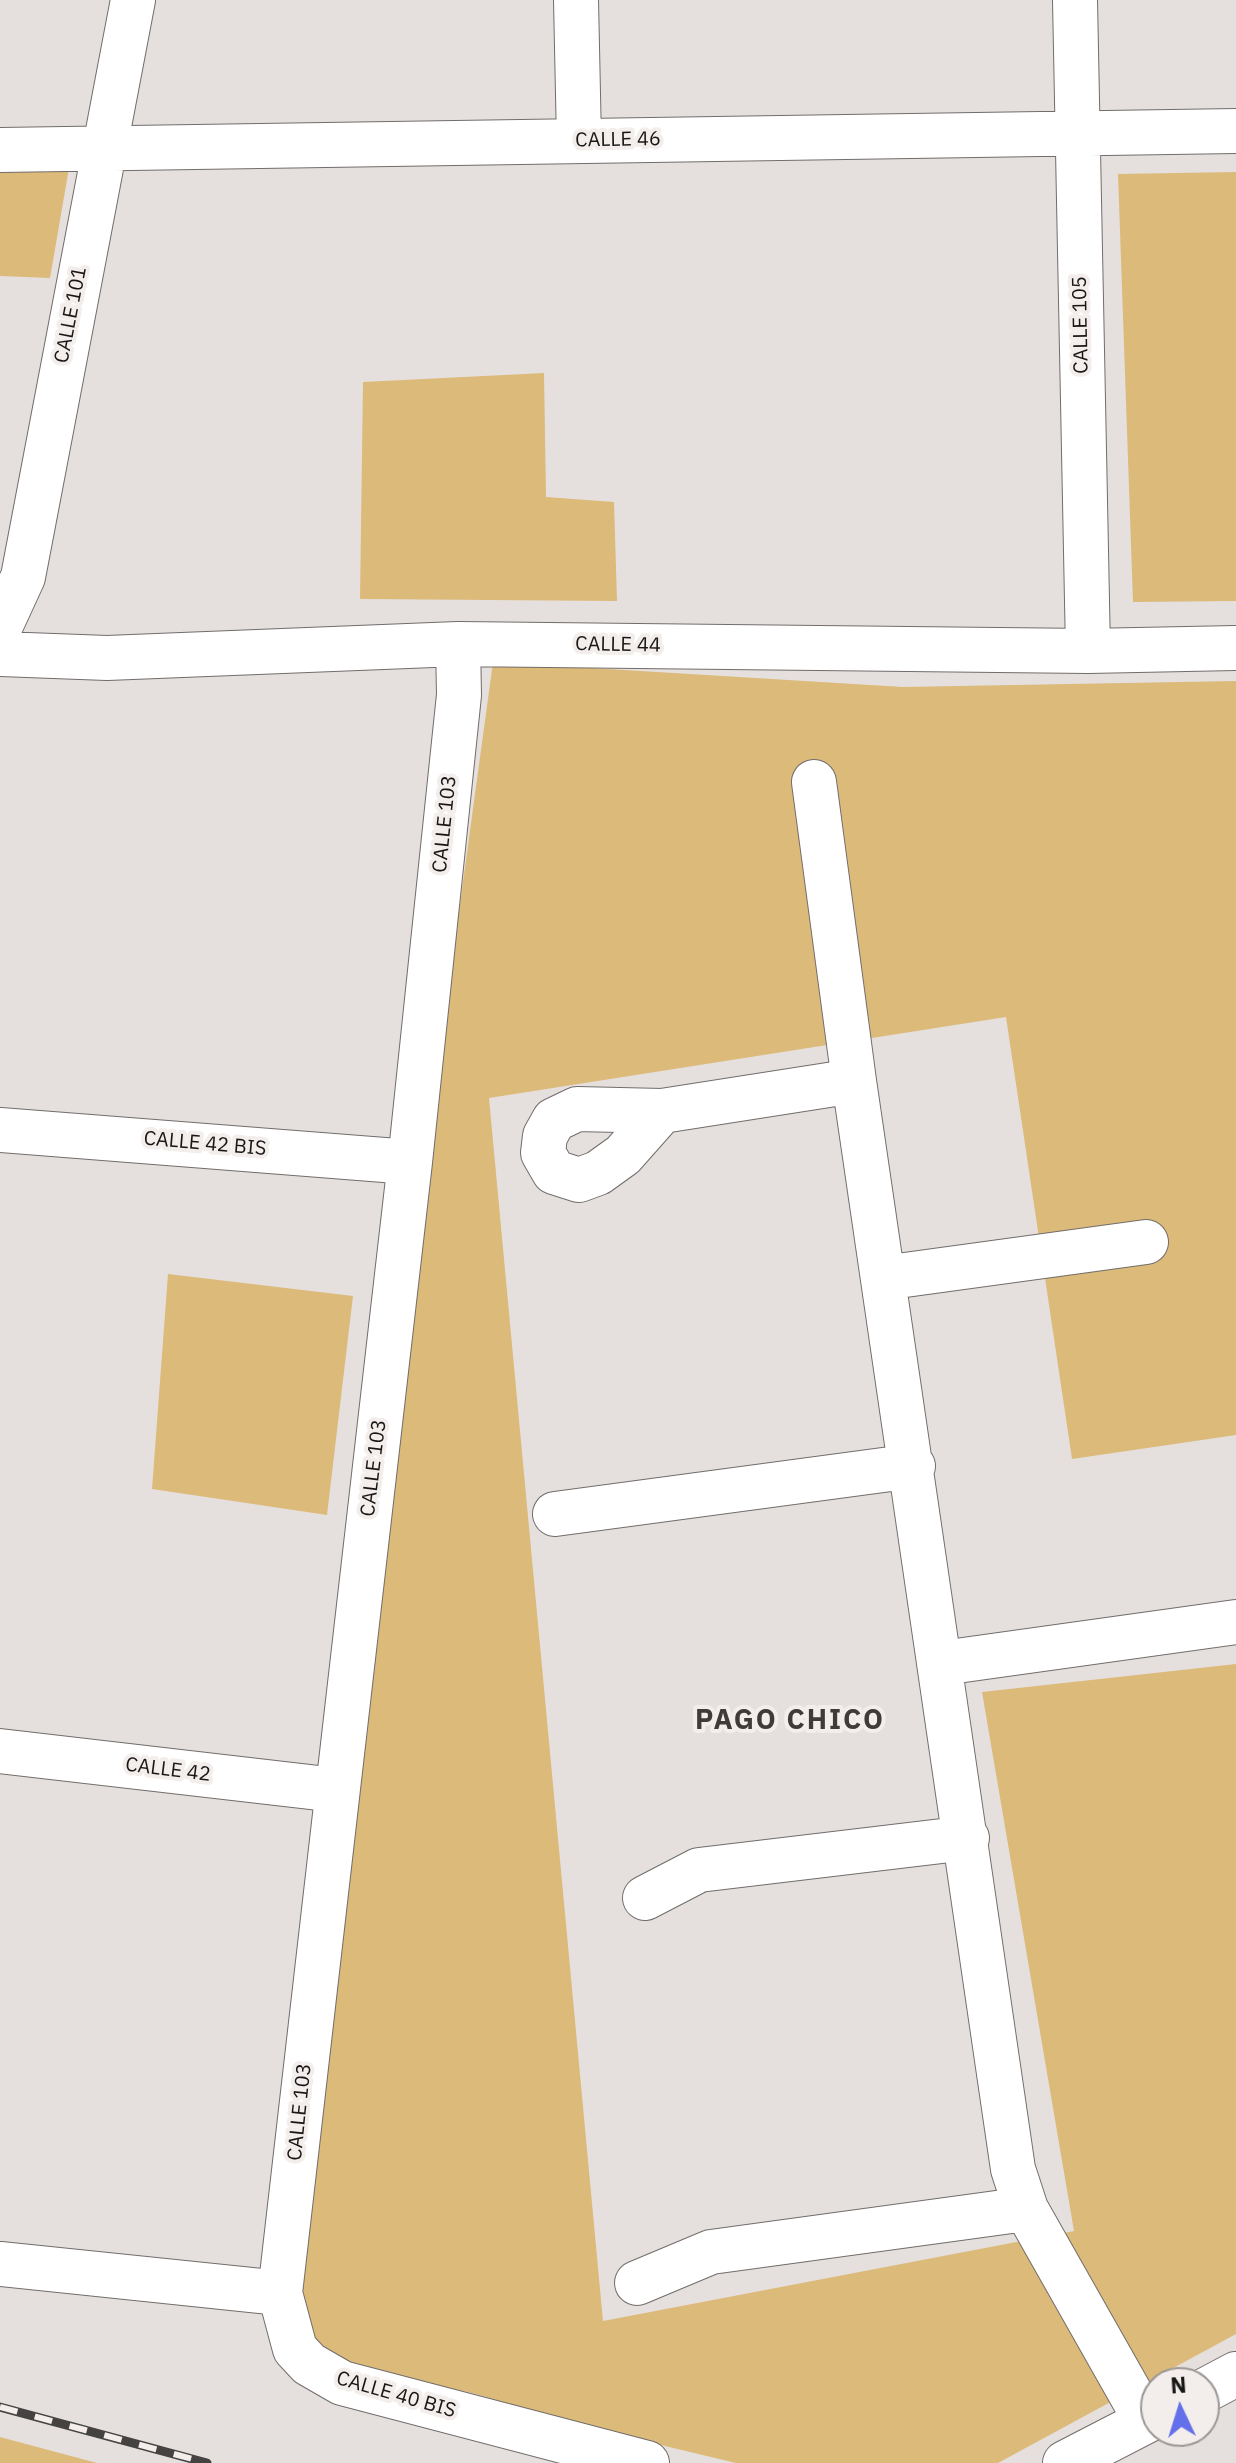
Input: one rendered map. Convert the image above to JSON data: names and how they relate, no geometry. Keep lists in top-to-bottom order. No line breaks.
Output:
{"streets":{"street":["CALLE 46","CALLE 101","CALLE 105","CALLE 44","CALLE 103","CALLE 42 BIS","CALLE 42","CALLE 40 BIS"]},"crossings":[["CALLE 46","CALLE 101"],["CALLE 46","CALLE 105"],["CALLE 105","CALLE 44"],["CALLE 44","CALLE 103"],["CALLE 103","CALLE 42 BIS"],["CALLE 103","CALLE 42"],["CALLE 103","CALLE 40 BIS"]],"districts":["PAGO CHICO"],"north":"top"}
